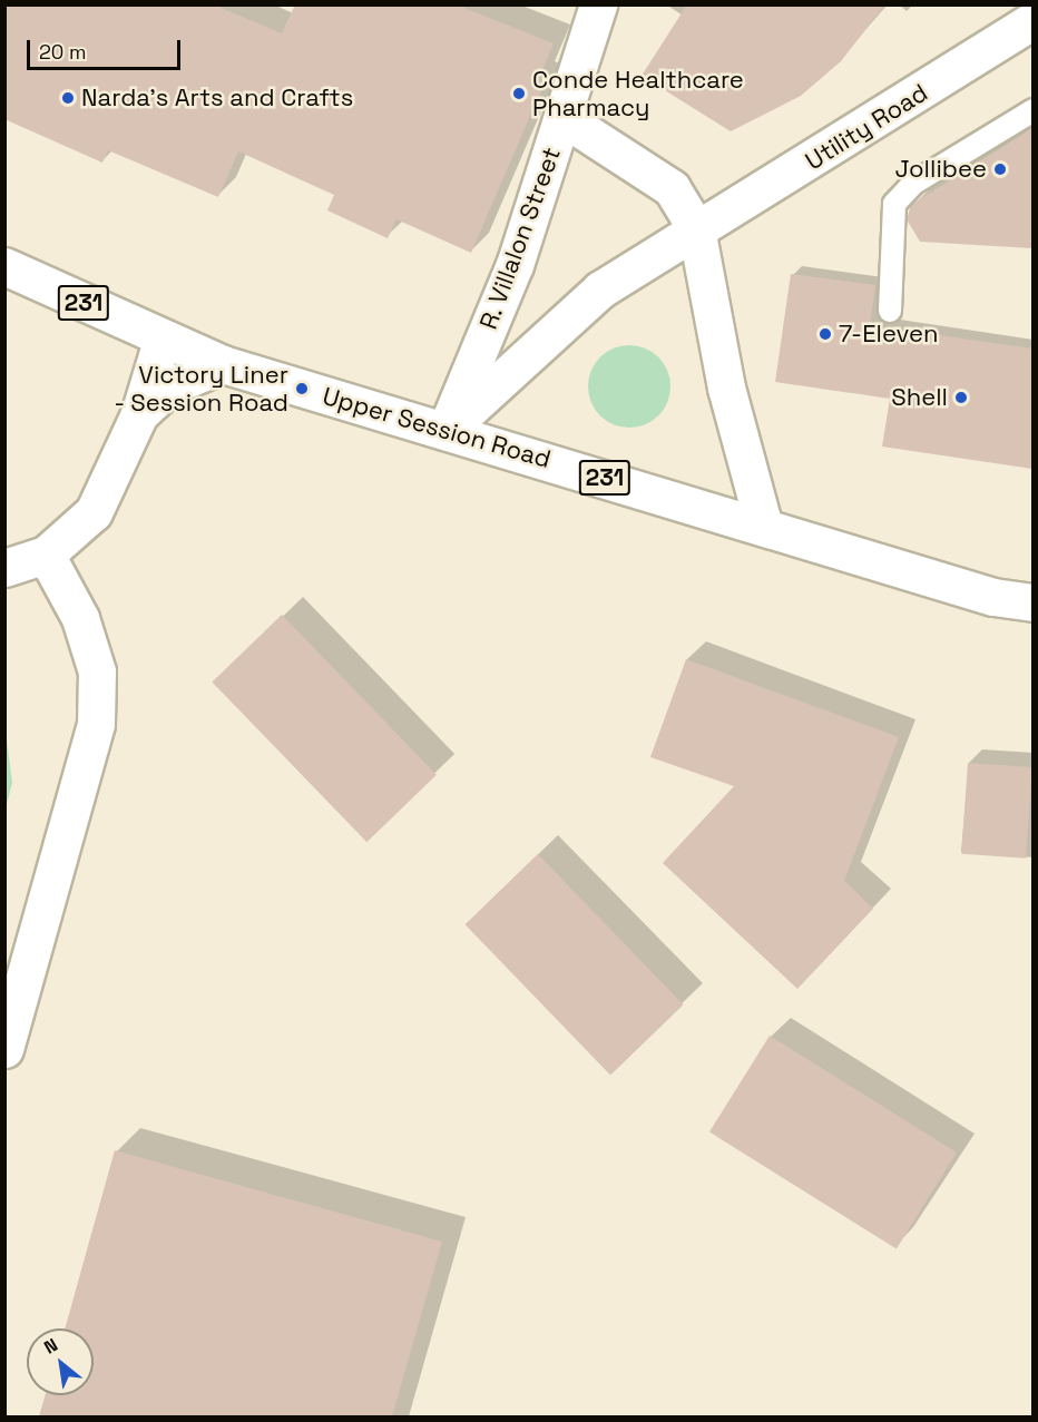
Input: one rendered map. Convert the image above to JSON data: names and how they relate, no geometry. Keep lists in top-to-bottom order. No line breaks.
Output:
{"streets":{"street":["Utility Road","R. Villalon Street","231","Upper Session Road"]},"crossings":[["Utility Road","R. Villalon Street"],["Utility Road","Upper Session Road"],["R. Villalon Street","Upper Session Road"]],"places":["Conde Healthcare Pharmacy","Narda's Arts and Crafts","Jollibee","7-Eleven","Victory Liner - Session Road","Shell"],"scale_bar":"20 m","north":"top left"}
